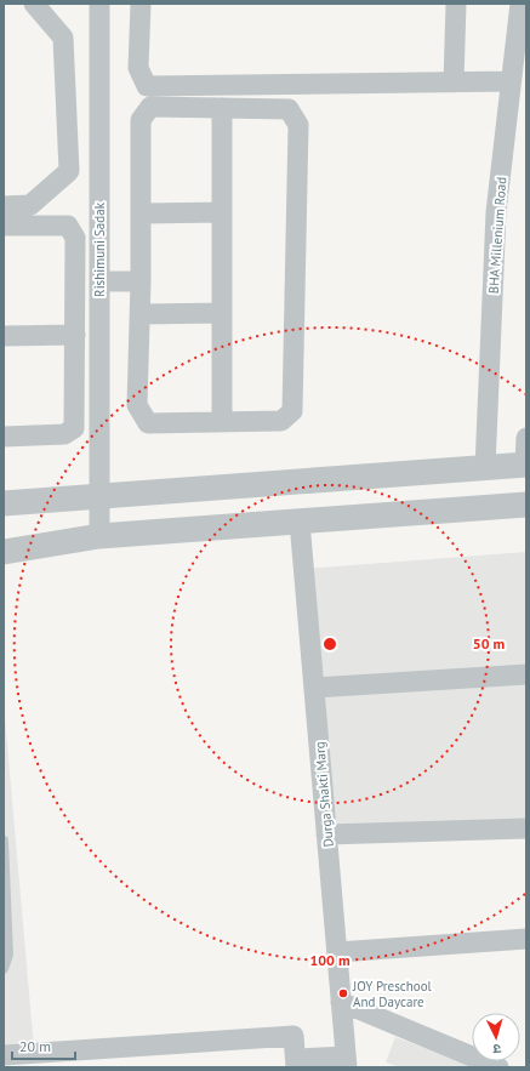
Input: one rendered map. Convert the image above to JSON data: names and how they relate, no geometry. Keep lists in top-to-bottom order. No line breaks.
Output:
{"streets":{"street":["BHA Millenium Road","Rishimuni Sadak","Durga Shakti Marg"]},"places":["JOY Preschool And Daycare"],"scale_bar":"20 m","north":"bottom","rings":["50 m","100 m"]}
